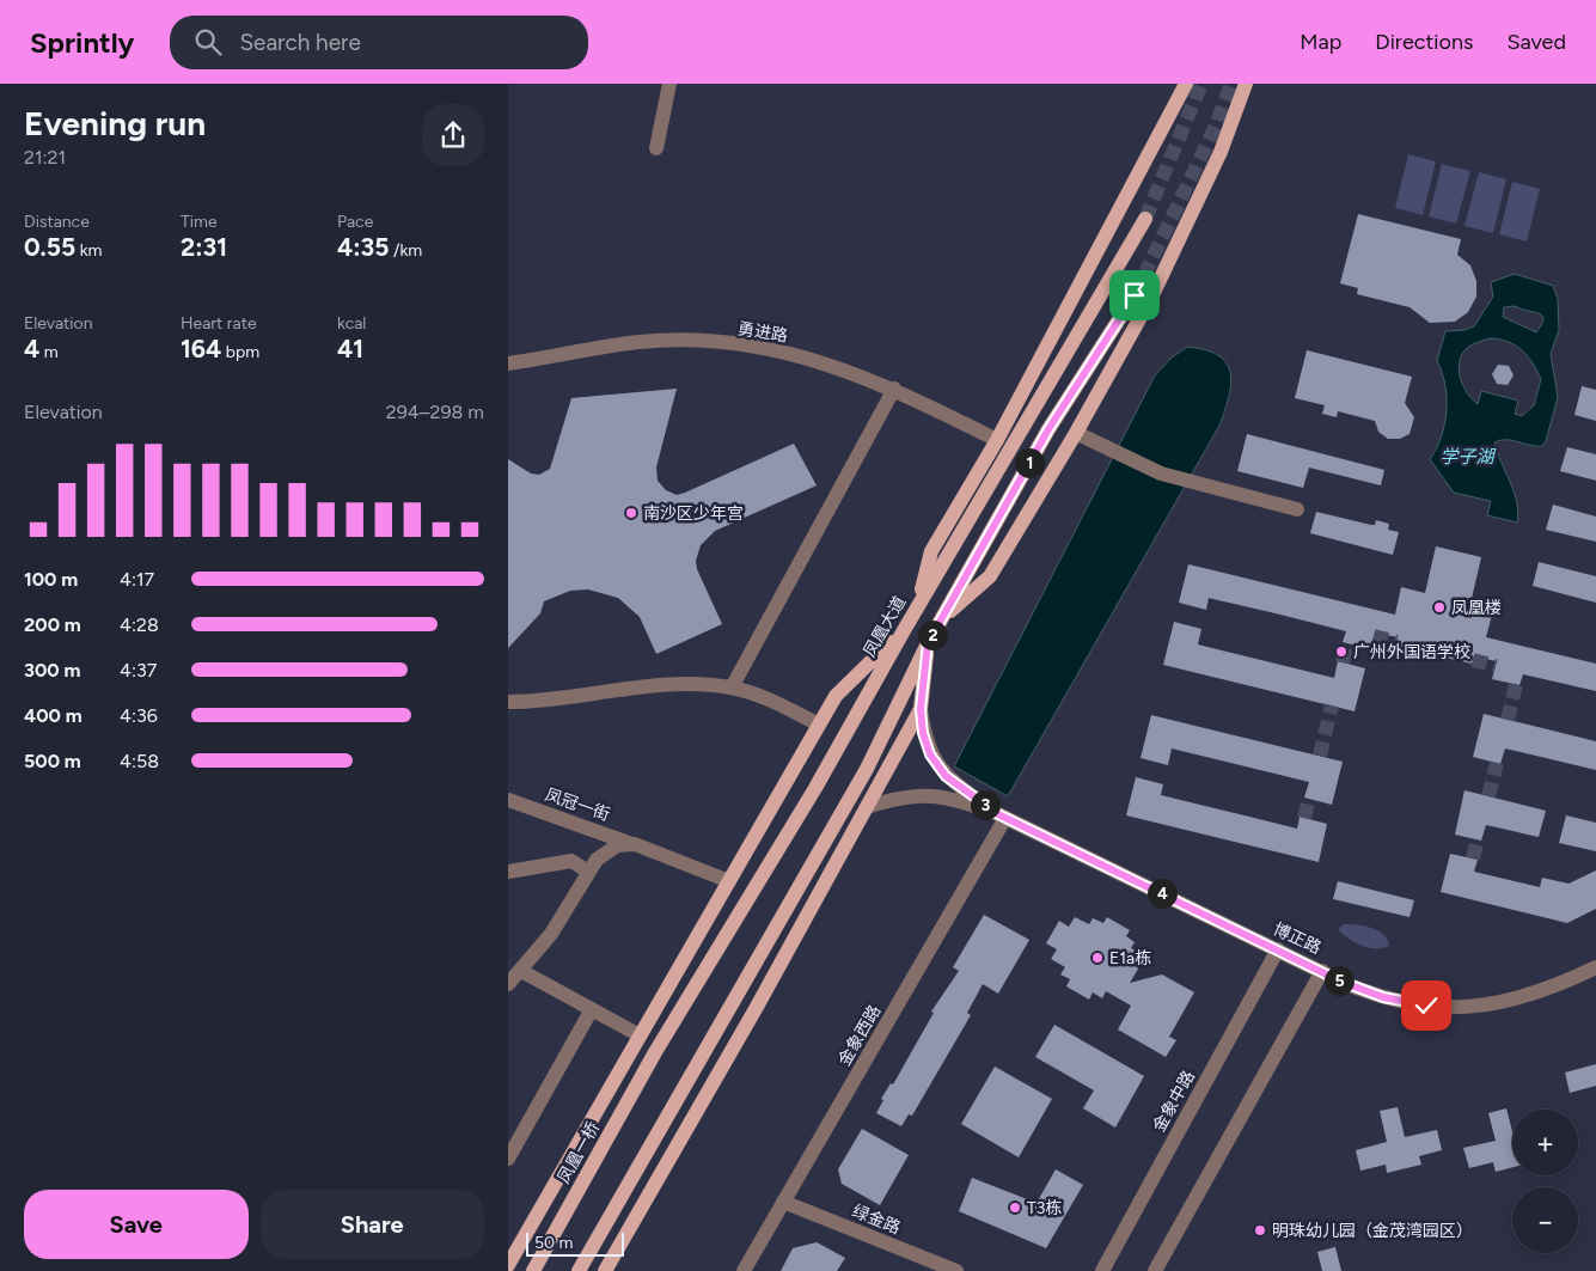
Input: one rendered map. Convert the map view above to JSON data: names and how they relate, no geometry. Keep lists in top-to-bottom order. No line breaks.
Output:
{"streets":{"main road":["凤凰大道","凤凰一桥"],"street":["勇进路","凤冠一街","博正路","金象西路","金象中路","绿金路"]},"crossings":[["凤凰大道","凤凰一桥"],["博正路","金象西路"],["博正路","金象中路"],["金象西路","绿金路"]],"water":["学子湖"],"places":["南沙区少年宫","凤凰楼","广州外国语学校","E1a栋","T3栋","明珠幼儿园（金茂湾园区）"],"scale_bar":"50 m","page":{"header":"Sprintly","search":"Search here","nav":["Map","Directions","Saved"],"heading":["Evening run","21:21"],"stats":[["Distance","0.55 km"],["Time","2:31"],["Pace","4:35 /km"],["Elevation","4 m"],["Heart rate","164 bpm"],["kcal","41"]],"chart":["Elevation","294–298 m"],"pins":["1","2","3","4","5"],"list":[{"name":"100 m","note":"4:17"},{"name":"200 m","note":"4:28"},{"name":"300 m","note":"4:37"},{"name":"400 m","note":"4:36"},{"name":"500 m","note":"4:58"}],"map_buttons":["+","−"],"buttons":["Save","Share"],"scale":"50 m"}}
